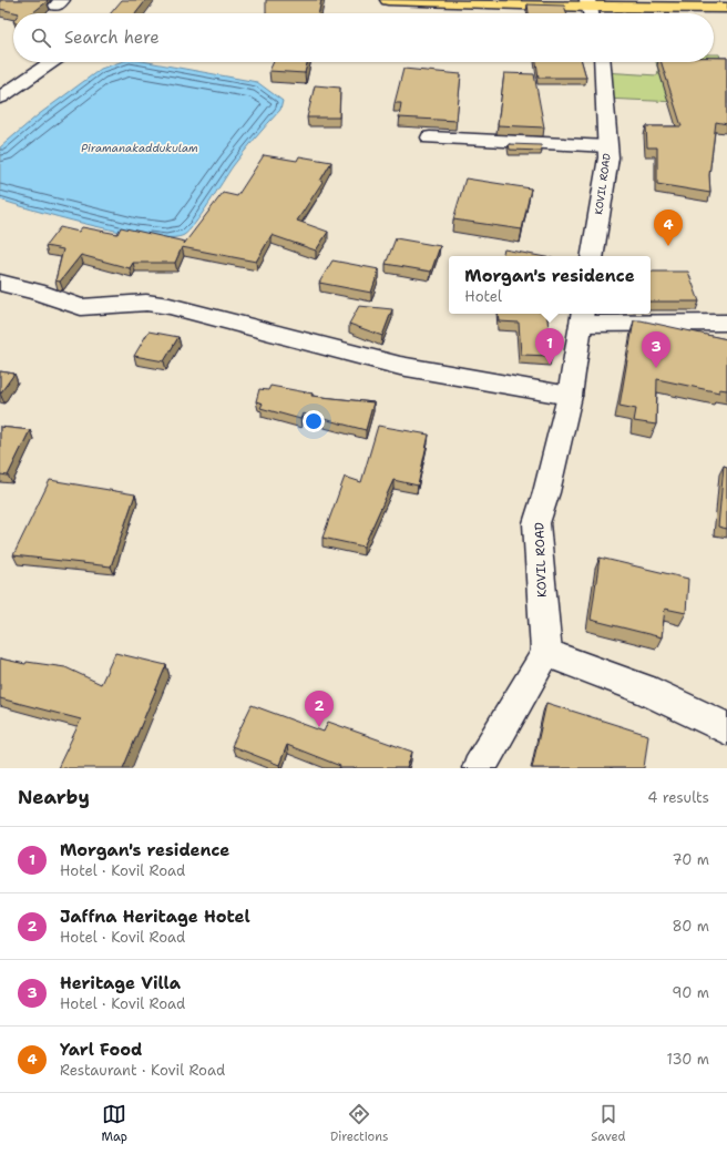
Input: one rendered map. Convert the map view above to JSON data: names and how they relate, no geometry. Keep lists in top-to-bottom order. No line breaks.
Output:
{"streets":{"street":["KOVIL ROAD"]},"water":["Piramanakaddukulam"],"page":{"search":"Search here","pins":["4","1","3","2"],"popup":["Morgan's residence","Hotel"],"heading":["Nearby","4 results"],"list":[{"mark":"1","name":"Morgan's residence","note":"Hotel · Kovil Road","value":"70 m"},{"mark":"2","name":"Jaffna Heritage Hotel","note":"Hotel · Kovil Road","value":"80 m"},{"mark":"3","name":"Heritage Villa","note":"Hotel · Kovil Road","value":"90 m"},{"mark":"4","name":"Yarl Food","note":"Restaurant · Kovil Road","value":"130 m"}],"nav":["Map","Directions","Saved"]}}
